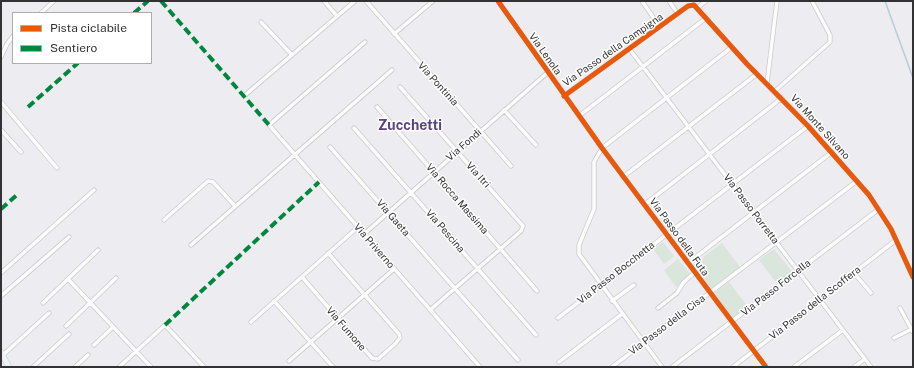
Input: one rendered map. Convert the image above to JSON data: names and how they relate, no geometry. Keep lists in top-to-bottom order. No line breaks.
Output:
{"streets":{"street":["Via Passo della Campigna","Via Lenola","Via Pontinia","Via Monte Silvano","Via Fondi","Via Itri","Via Rocca Massima","Via Passo Porretta","Via Gaeta","Via Pescina","Via Passo della Futa","Via Priverno","Via Passo Bocchetta","Via Passo Forcella","Via Passo della Scoffera","Via Passo della Cisa","Via Fumone"]},"crossings":[["Via Passo della Campigna","Via Lenola"],["Via Passo della Campigna","Via Monte Silvano"],["Via Lenola","Via Fondi"],["Via Lenola","Via Passo della Futa"],["Via Pontinia","Via Fondi"],["Via Monte Silvano","Via Passo Bocchetta"],["Via Monte Silvano","Via Passo Forcella"],["Via Monte Silvano","Via Passo della Scoffera"],["Via Monte Silvano","Via Passo della Cisa"],["Via Fondi","Via Itri"],["Via Fondi","Via Rocca Massima"],["Via Fondi","Via Gaeta"],["Via Fondi","Via Pescina"],["Via Fondi","Via Priverno"],["Via Itri","Via Rocca Massima"],["Via Passo Porretta","Via Passo Bocchetta"],["Via Passo Porretta","Via Passo Forcella"],["Via Passo Porretta","Via Passo della Scoffera"],["Via Passo Porretta","Via Passo della Cisa"],["Via Passo della Futa","Via Passo Bocchetta"],["Via Passo della Futa","Via Passo Forcella"],["Via Passo della Futa","Via Passo della Scoffera"],["Via Passo della Futa","Via Passo della Cisa"]],"districts":["Zucchetti"],"legend":["Pista ciclabile","Sentiero"]}
